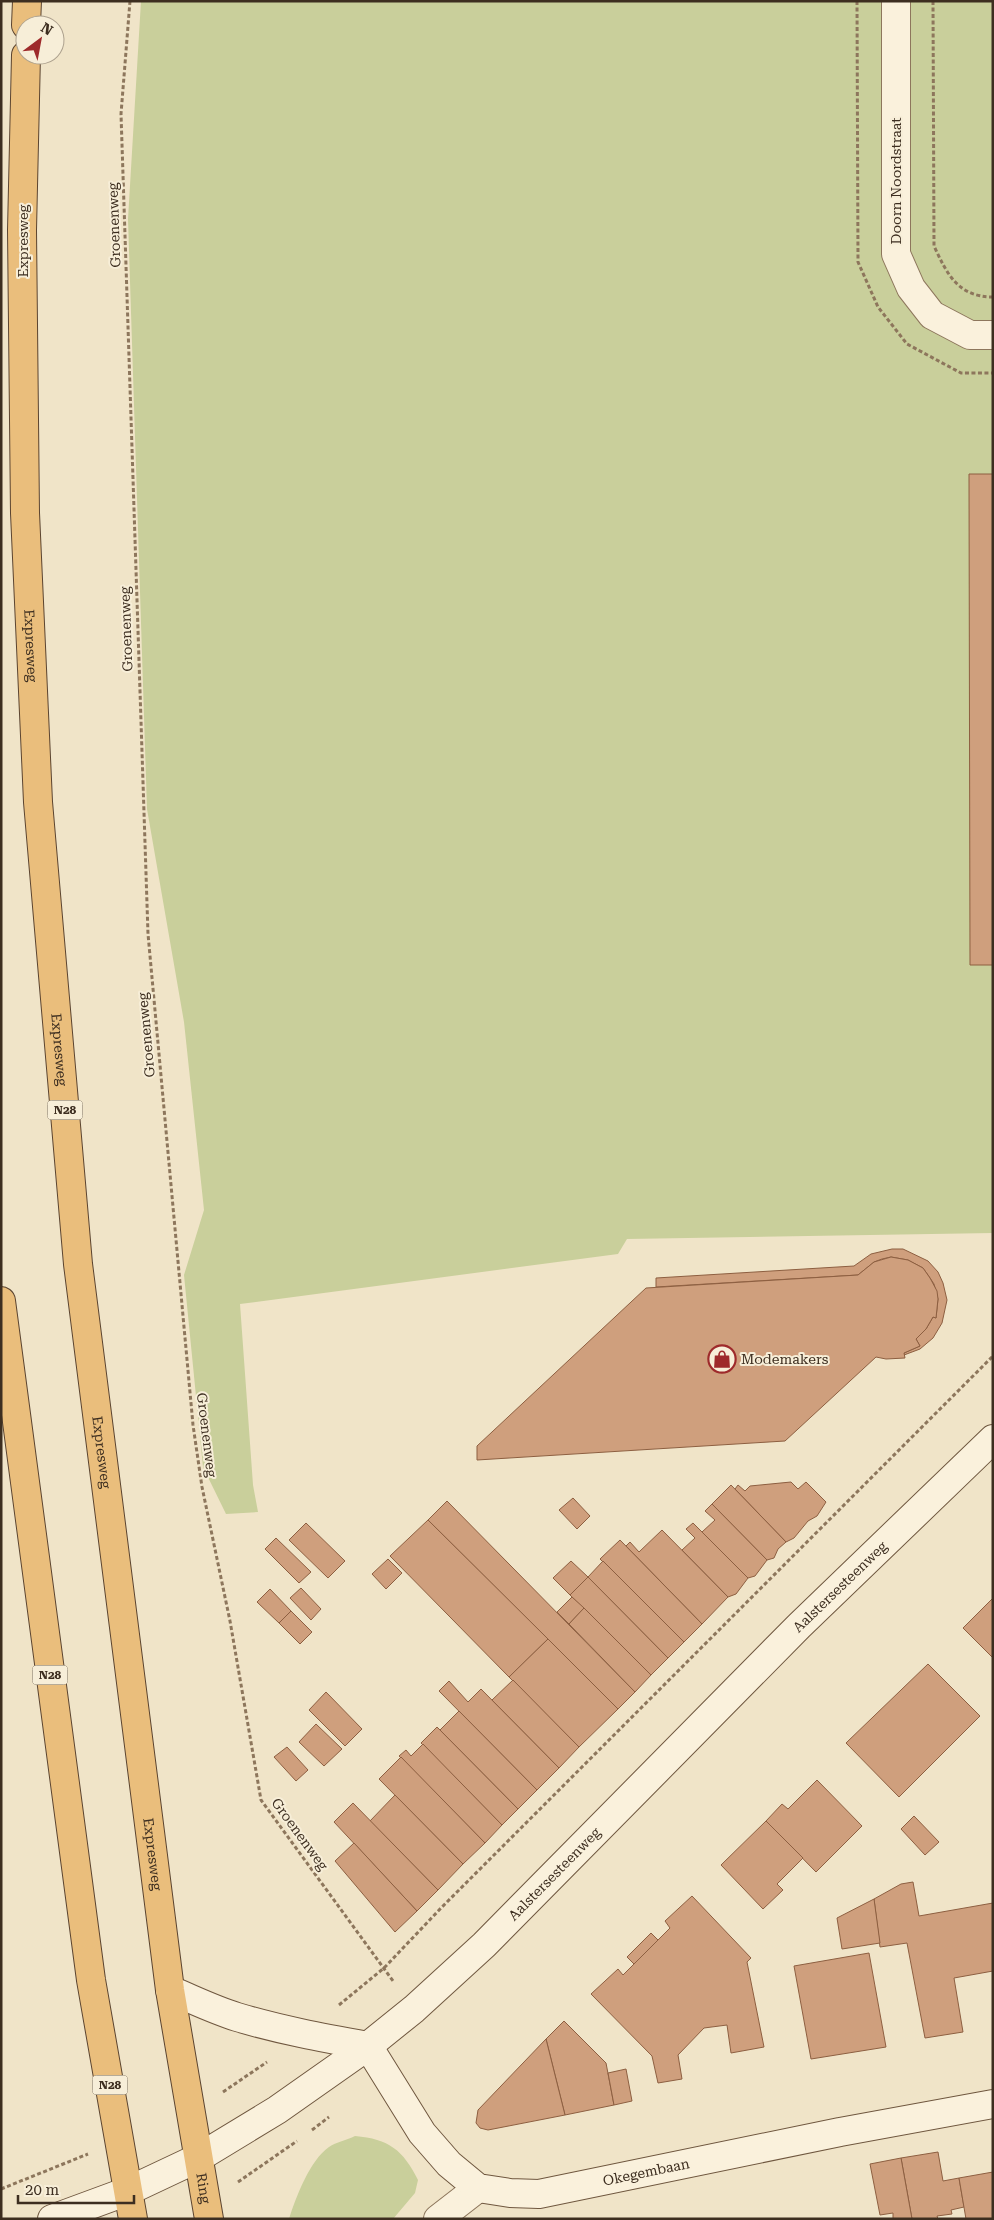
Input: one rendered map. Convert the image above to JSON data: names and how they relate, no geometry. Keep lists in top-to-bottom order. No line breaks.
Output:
{"streets":{"highway":["Expresweg","N28","Ring"],"main road":["Doorn Noordstraat","Aalstersesteenweg","Okegembaan"],"path":["Groenenweg"]},"crossings":[["Groenenweg","Aalstersesteenweg"],["Expresweg","Aalstersesteenweg"],["Expresweg","Ring"],["N28","Aalstersesteenweg"],["Aalstersesteenweg","Ring"]],"places":{"shop":["Modemakers"]},"scale_bar":"20 m","north":"top right"}
